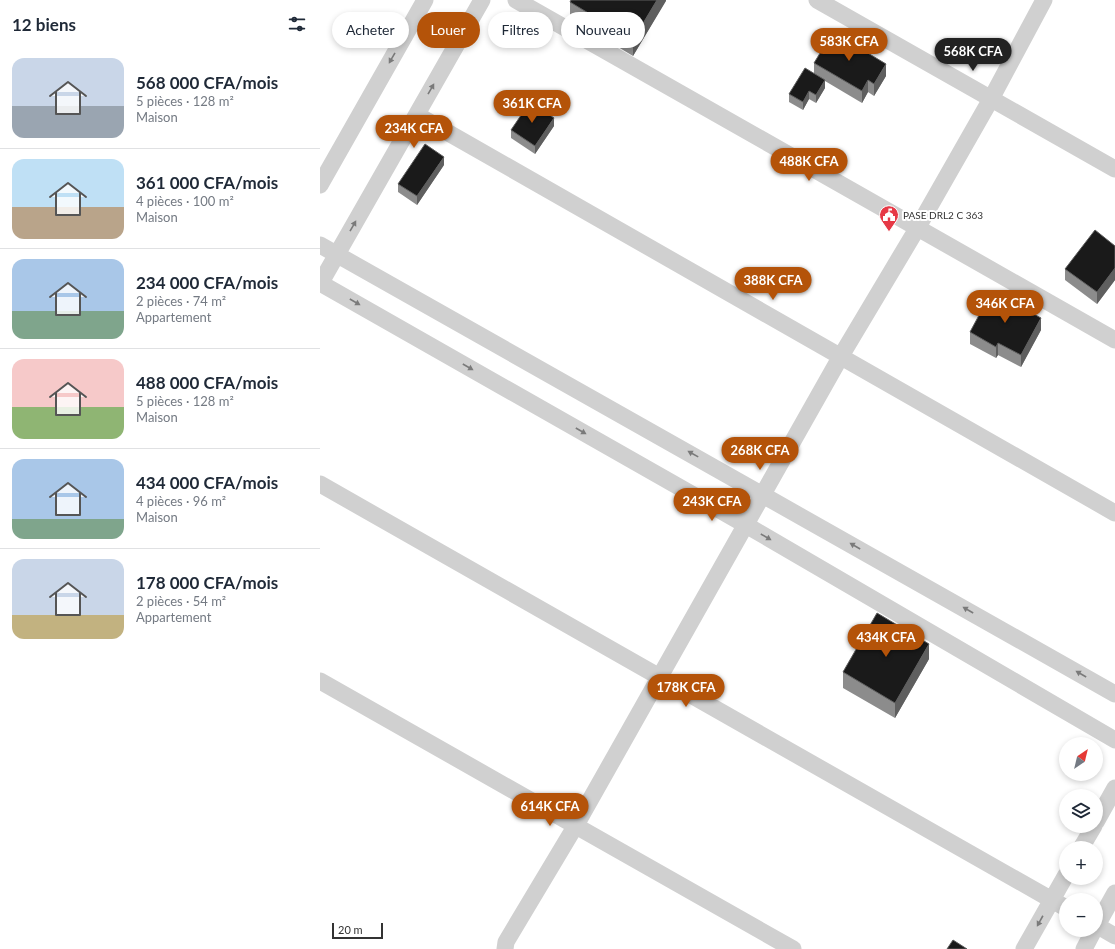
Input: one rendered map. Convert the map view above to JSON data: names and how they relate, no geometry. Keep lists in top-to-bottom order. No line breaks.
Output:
{"places":{"public building":["PASE DRL2 C 363"]},"scale_bar":"20 m","north":"top right","page":{"heading":"12 biens","chip":["Acheter","Louer","Filtres","Nouveau"],"price":["583K CFA","568K CFA","361K CFA","234K CFA","488K CFA","388K CFA","346K CFA","268K CFA","243K CFA","434K CFA","178K CFA","614K CFA"],"list":[{"name":"568 000 CFA/mois","note":"5 pièces · 128 m² · Maison"},{"name":"361 000 CFA/mois","note":"4 pièces · 100 m² · Maison"},{"name":"234 000 CFA/mois","note":"2 pièces · 74 m² · Appartement"},{"name":"488 000 CFA/mois","note":"5 pièces · 128 m² · Maison"},{"name":"434 000 CFA/mois","note":"4 pièces · 96 m² · Maison"},{"name":"178 000 CFA/mois","note":"2 pièces · 54 m² · Appartement"}],"map_buttons":["+","−"],"scale":"20 m"}}
